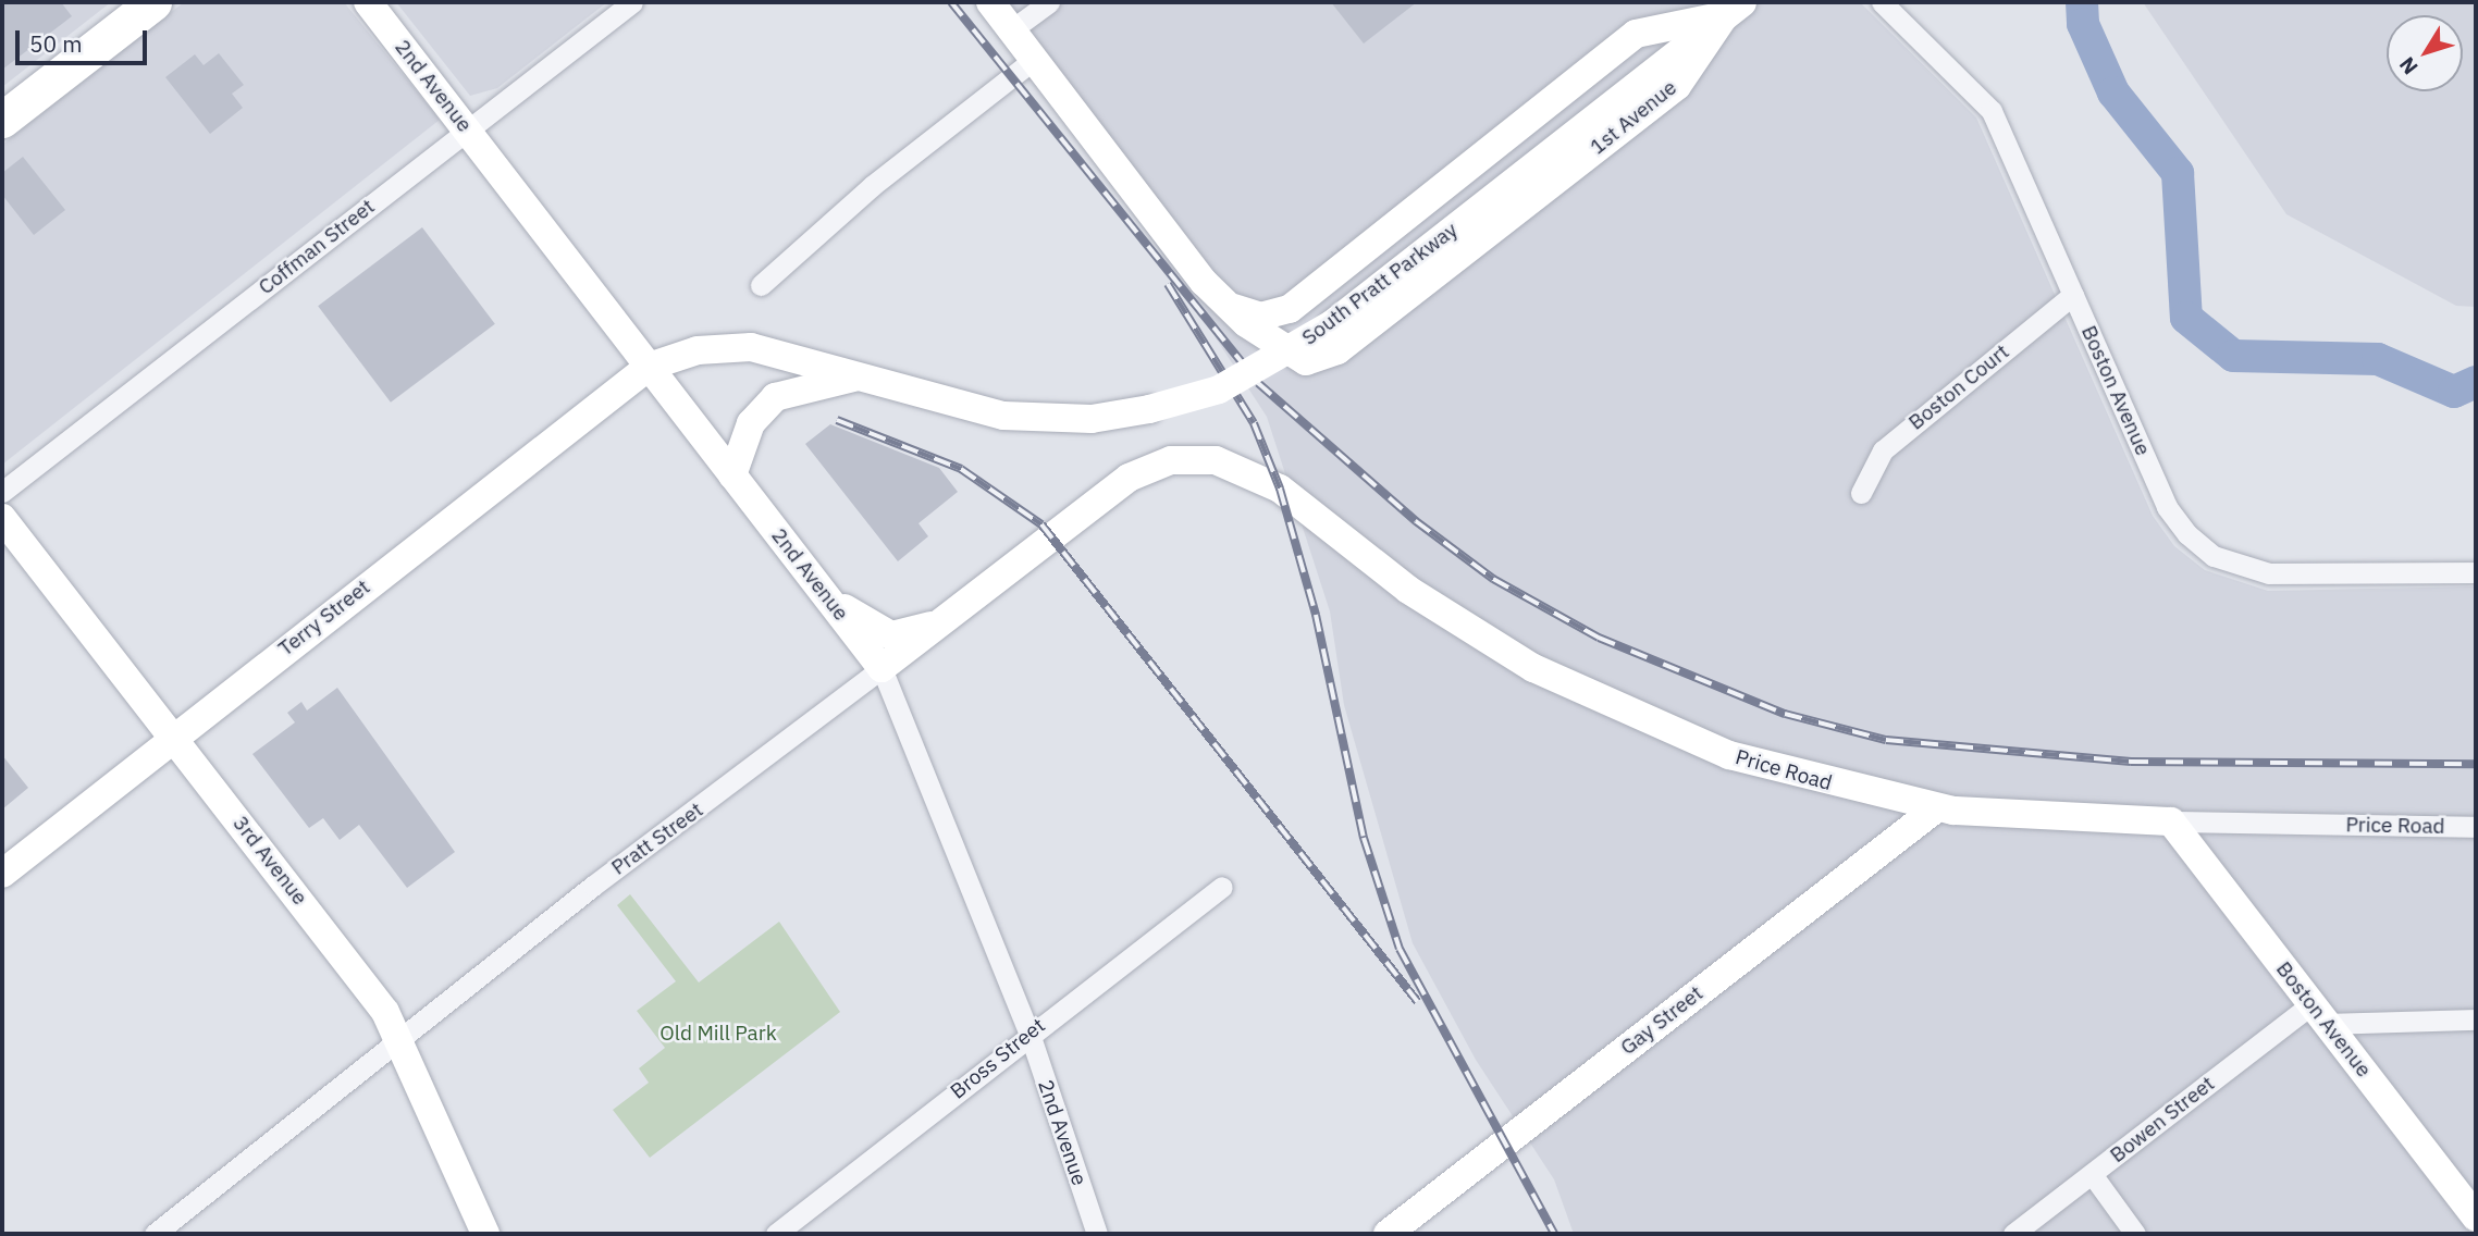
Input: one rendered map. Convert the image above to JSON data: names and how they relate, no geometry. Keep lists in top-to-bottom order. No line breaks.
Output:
{"streets":{"street":["2nd Avenue","1st Avenue","Coffman Street","South Pratt Parkway","Boston Court","Boston Avenue","Terry Street","Price Road","Pratt Street","3rd Avenue","Gay Street","Bross Street","Bowen Street"]},"crossings":[["2nd Avenue","Coffman Street"],["2nd Avenue","South Pratt Parkway"],["2nd Avenue","Terry Street"],["2nd Avenue","Pratt Street"],["2nd Avenue","Bross Street"],["1st Avenue","South Pratt Parkway"],["South Pratt Parkway","Terry Street"],["Boston Court","Boston Avenue"],["Boston Avenue","Price Road"],["Boston Avenue","Bowen Street"],["Terry Street","3rd Avenue"],["Price Road","Pratt Street"],["Price Road","Gay Street"],["Pratt Street","3rd Avenue"]],"parks":["Old Mill Park"],"scale_bar":"50 m","north":"bottom left"}
